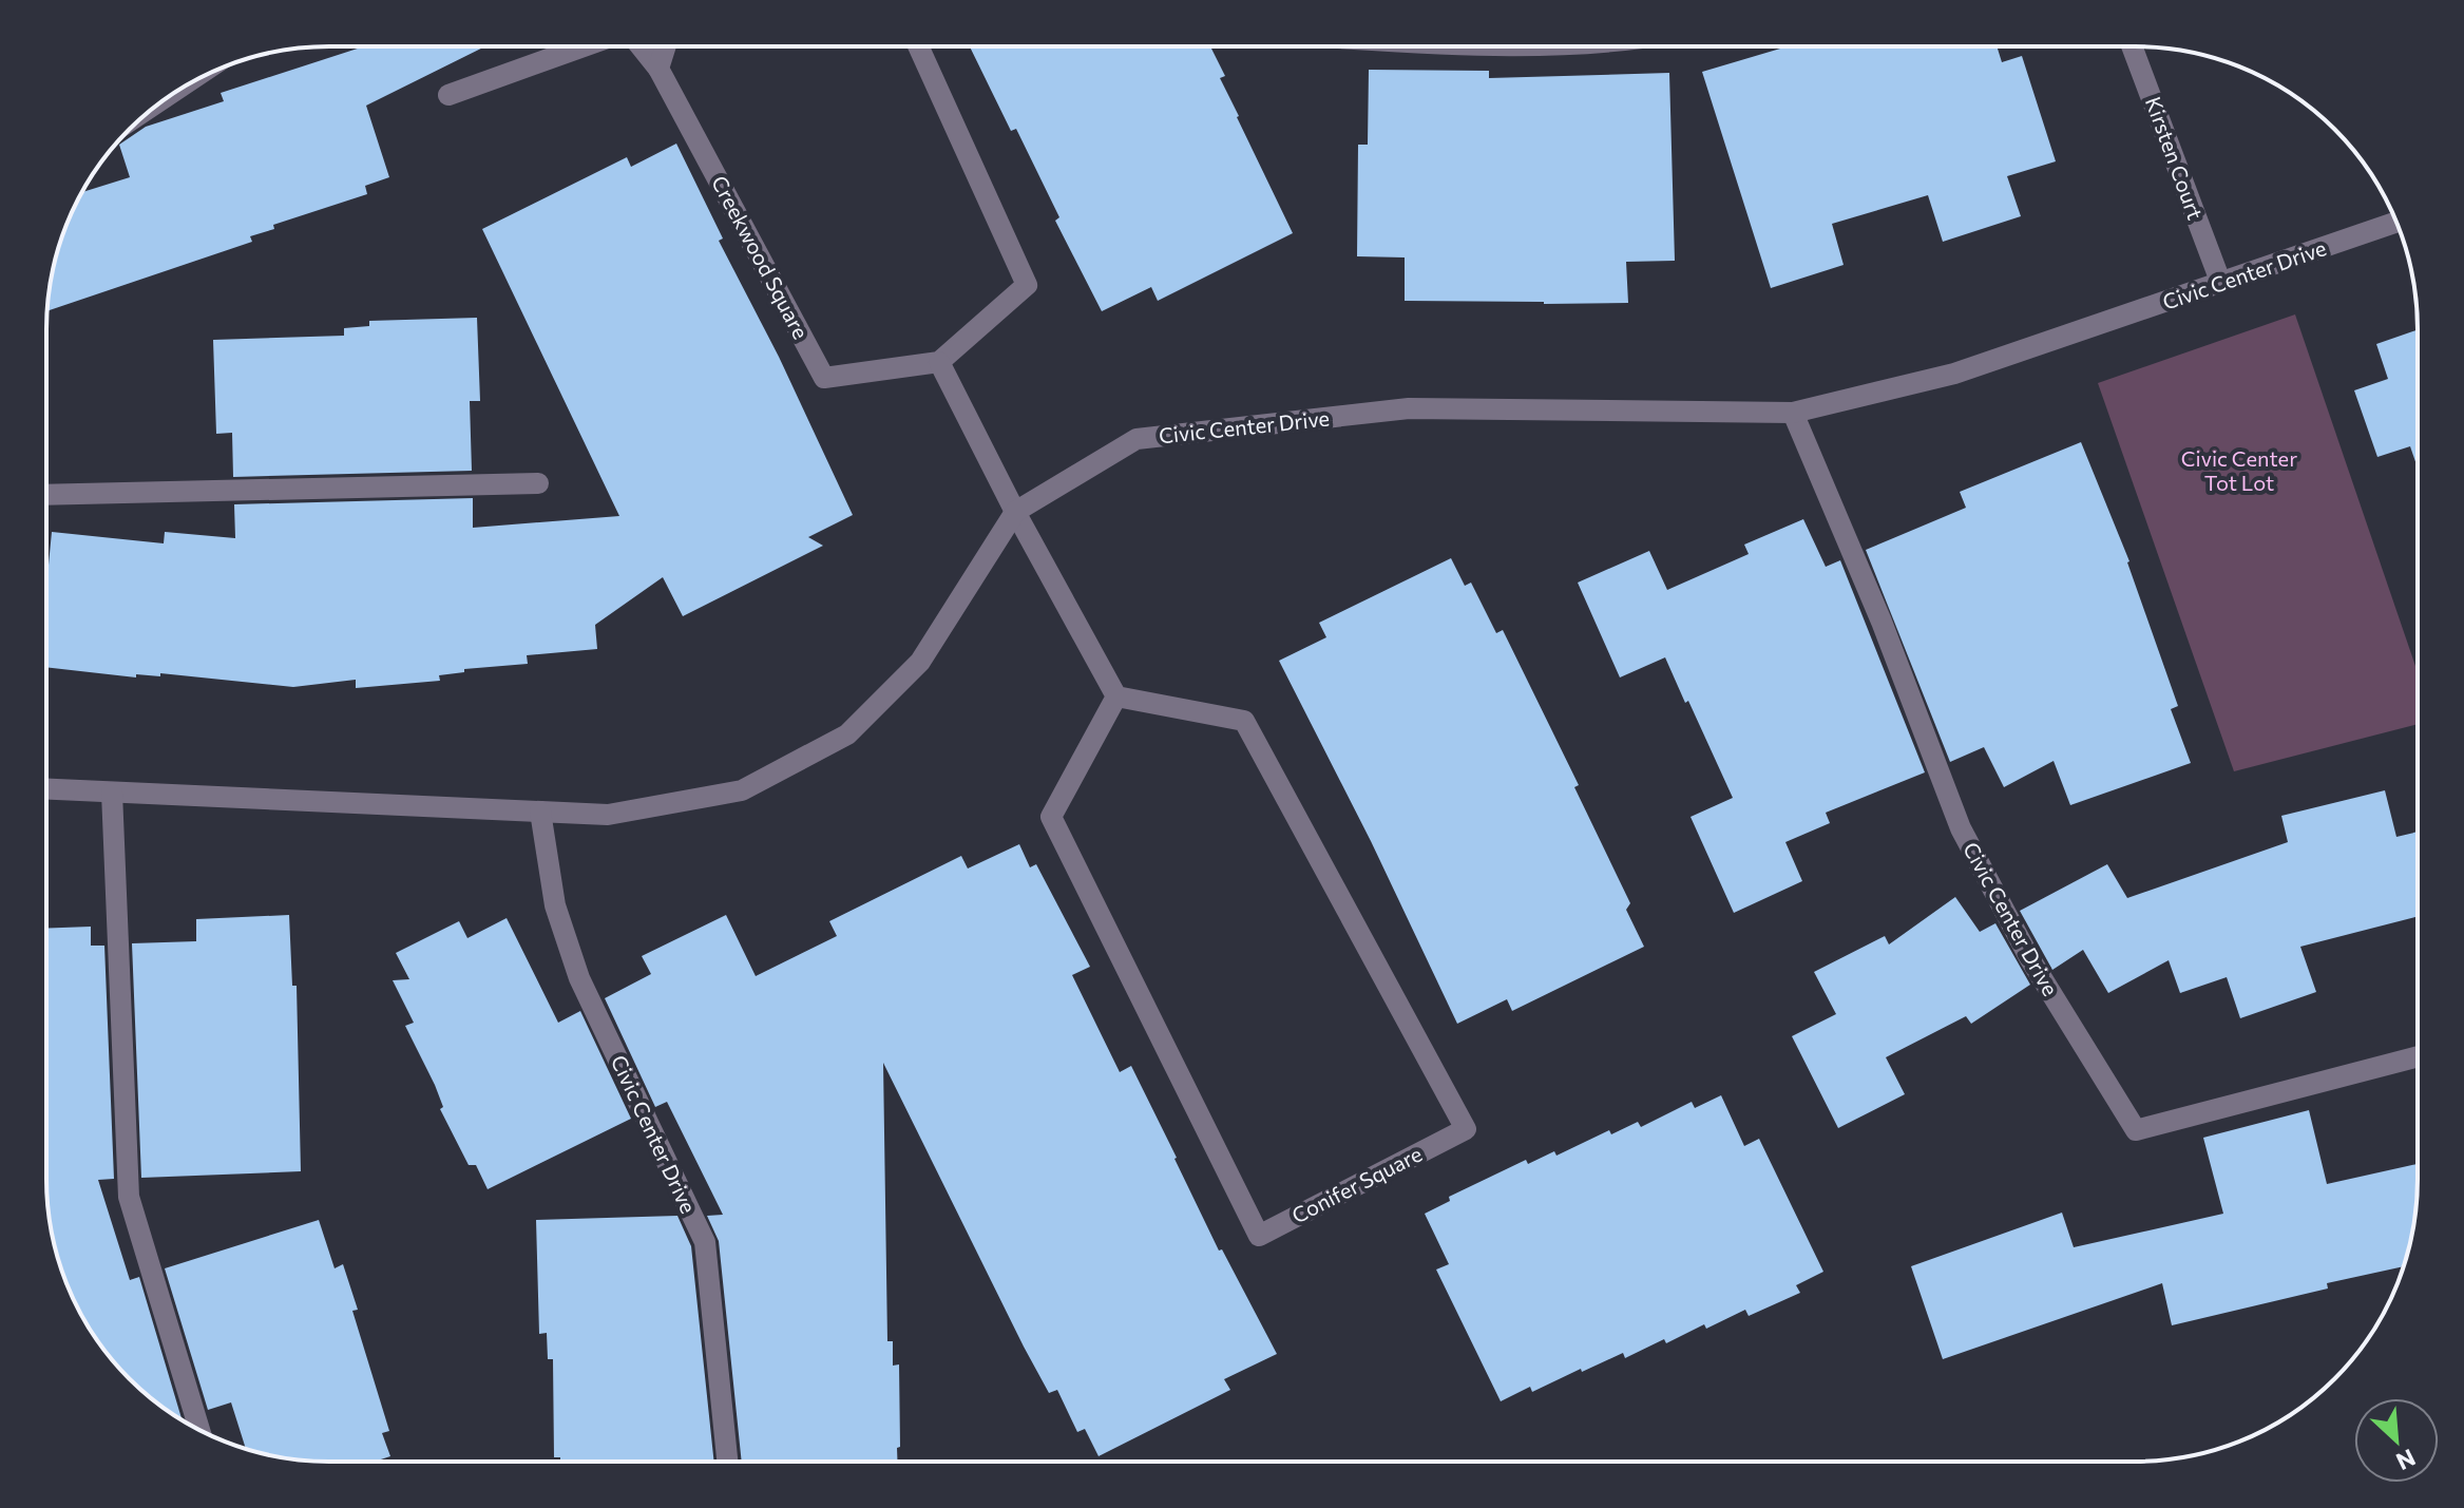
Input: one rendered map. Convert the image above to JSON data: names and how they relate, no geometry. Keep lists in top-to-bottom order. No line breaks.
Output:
{"streets":{"street":["Kirsten Court","Creekwood Square","Civic Center Drive","Conifer Square"]},"crossings":[["Kirsten Court","Civic Center Drive"]],"parks":["Civic Center Tot Lot"],"north":"bottom right"}
